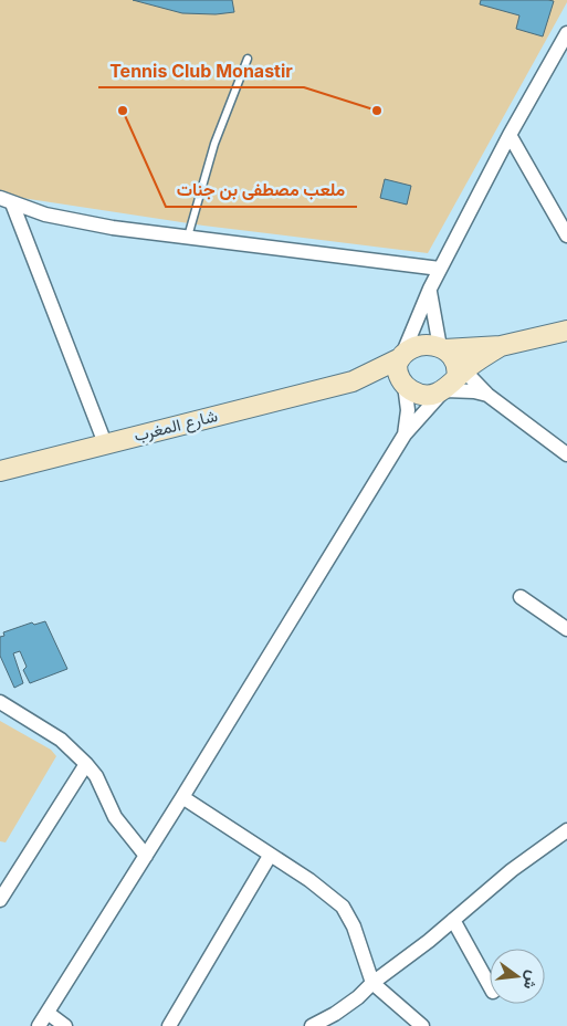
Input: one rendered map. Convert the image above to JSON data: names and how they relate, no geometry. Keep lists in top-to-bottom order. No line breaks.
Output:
{"streets":{"main road":["شارع المغرب"]},"places":["ملعب مصطفى بن جنات","Tennis Club Monastir"],"north":"right"}
